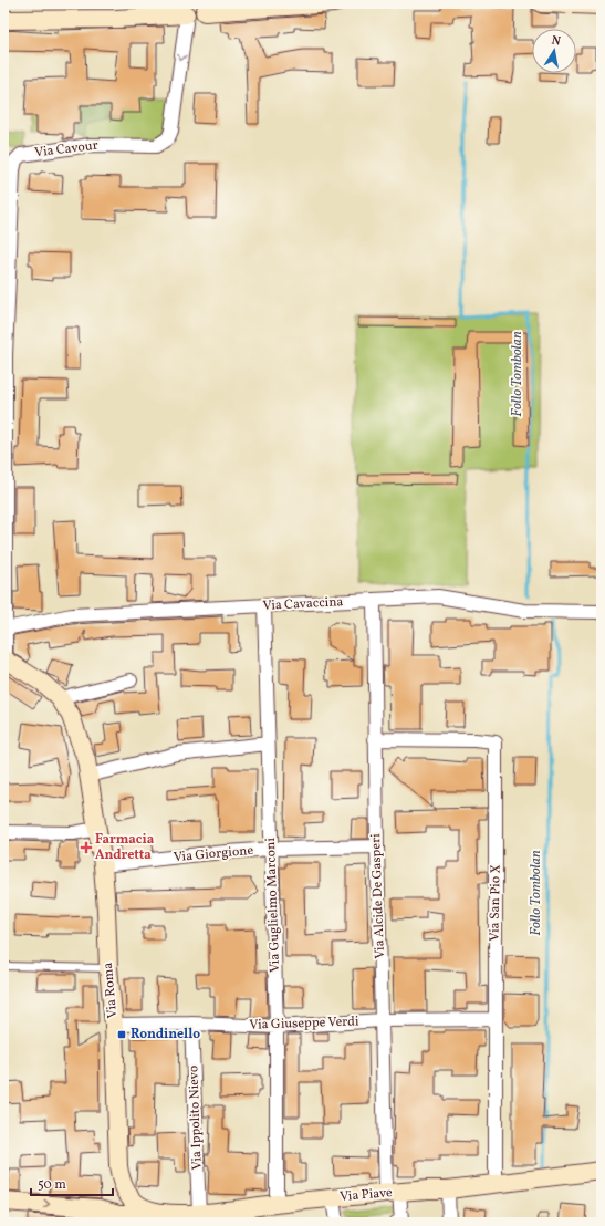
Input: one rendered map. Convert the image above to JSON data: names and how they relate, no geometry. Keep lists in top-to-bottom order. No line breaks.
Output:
{"streets":{"main road":["Via Roma","Via Piave"],"street":["Via Cavour","Via Cavaccina","Via Giorgione","Via Alcide De Gasperi","Via San Pio X","Via Guglielmo Marconi","Via Giuseppe Verdi","Via Ippolito Nievo"]},"crossings":[["Via Cavour","Via Cavaccina"],["Via Cavour","Via Roma"],["Via Cavaccina","Via Alcide De Gasperi"],["Via Cavaccina","Via Guglielmo Marconi"],["Via Cavaccina","Via Roma"],["Via Giorgione","Via Alcide De Gasperi"],["Via Giorgione","Via Guglielmo Marconi"],["Via Giorgione","Via Roma"],["Via Alcide De Gasperi","Via San Pio X"],["Via Alcide De Gasperi","Via Giuseppe Verdi"],["Via Alcide De Gasperi","Via Piave"],["Via San Pio X","Via Giuseppe Verdi"],["Via San Pio X","Via Piave"],["Via Guglielmo Marconi","Via Giuseppe Verdi"],["Via Guglielmo Marconi","Via Piave"],["Via Roma","Via Giuseppe Verdi"],["Via Roma","Via Piave"],["Via Giuseppe Verdi","Via Ippolito Nievo"],["Via Ippolito Nievo","Via Piave"]],"one_way":["Via Cavour"],"water":["Follo Tombolan"],"places":{"health":["Farmacia Andretta"],"transit":["Rondinello"]},"scale_bar":"50 m","north":"top"}
